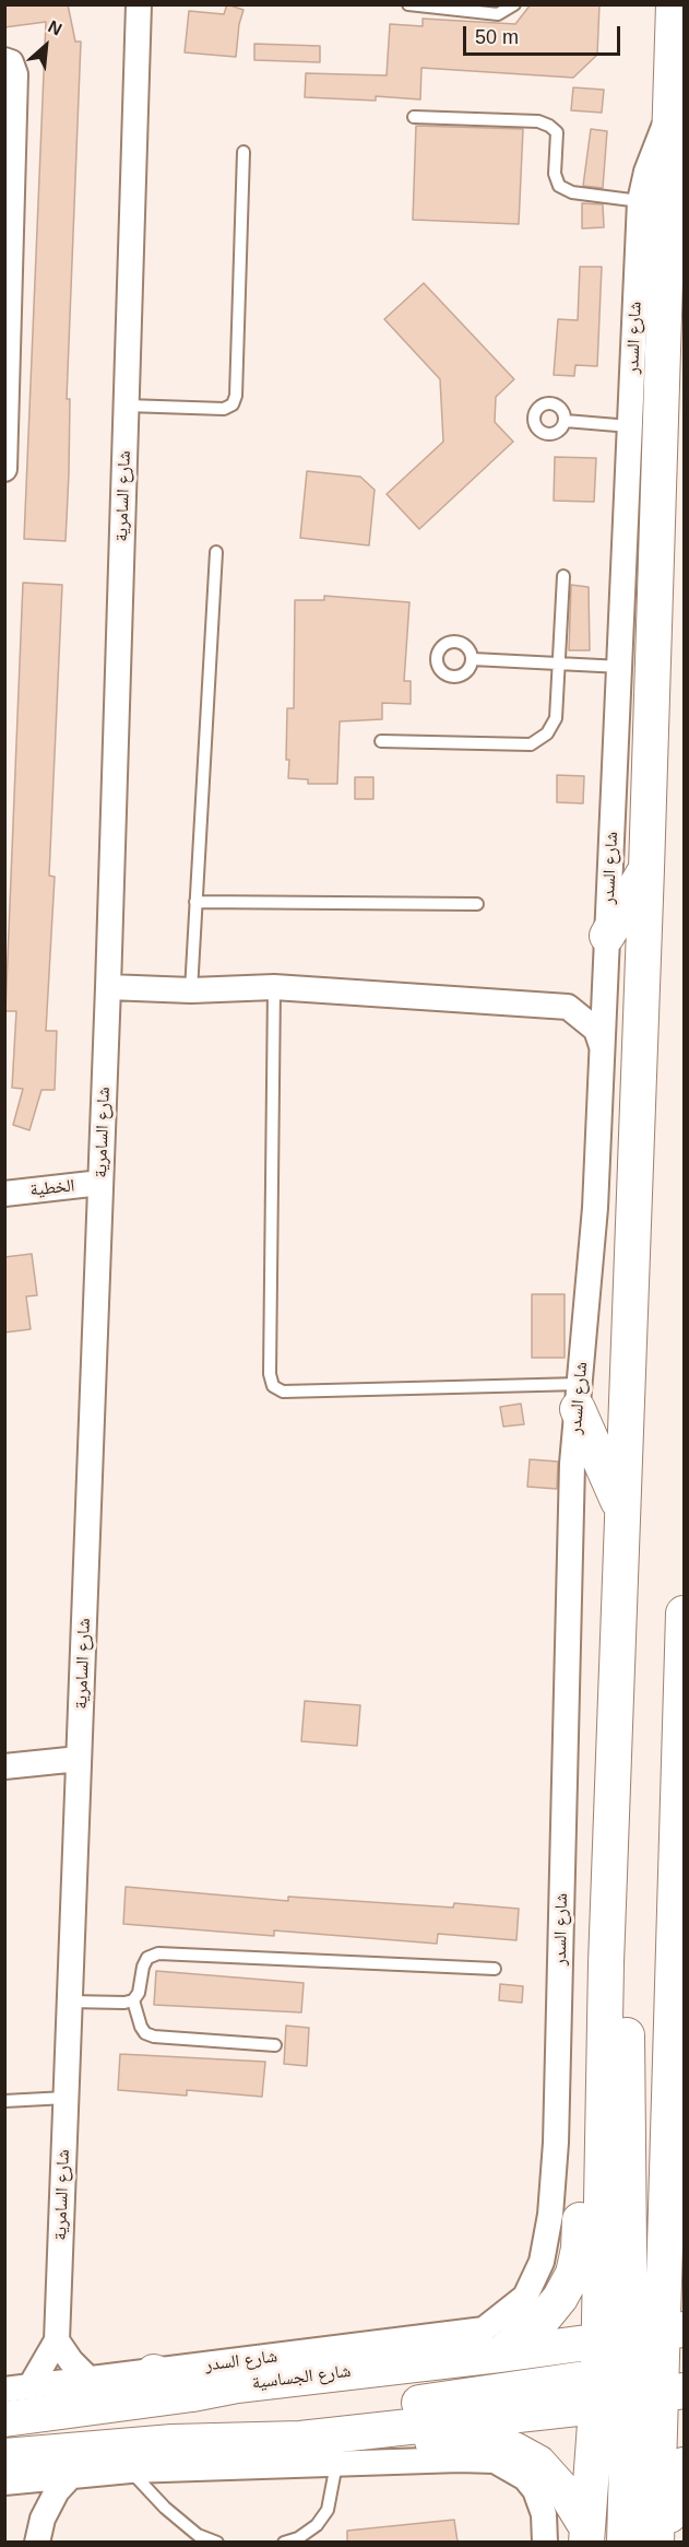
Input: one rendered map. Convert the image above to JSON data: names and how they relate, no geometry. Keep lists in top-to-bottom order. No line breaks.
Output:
{"streets":{"main road":["شارع السدر","شارع الجساسية"],"street":["شارع السامرية","الخطية"]},"crossings":[["شارع السامرية","الخطية"]],"scale_bar":"50 m","north":"top right"}
